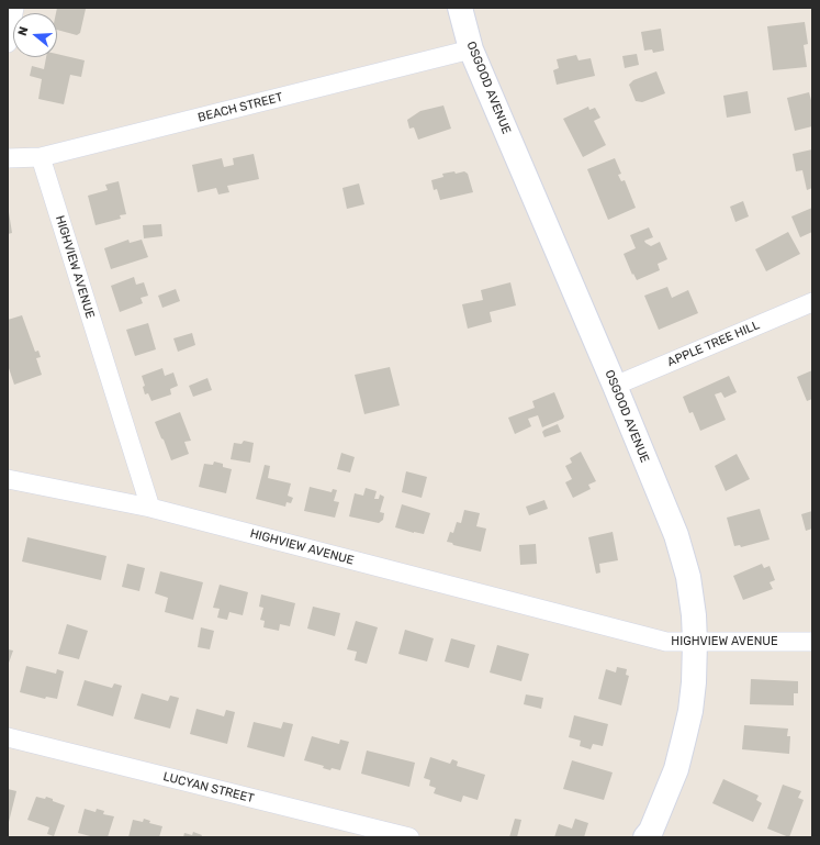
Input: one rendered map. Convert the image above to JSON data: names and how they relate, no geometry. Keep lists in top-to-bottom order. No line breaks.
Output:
{"streets":{"street":["OSGOOD AVENUE","BEACH STREET","HIGHVIEW AVENUE","APPLE TREE HILL","LUCYAN STREET"]},"crossings":[["OSGOOD AVENUE","BEACH STREET"],["OSGOOD AVENUE","HIGHVIEW AVENUE"],["OSGOOD AVENUE","APPLE TREE HILL"],["BEACH STREET","HIGHVIEW AVENUE"]],"north":"left"}
